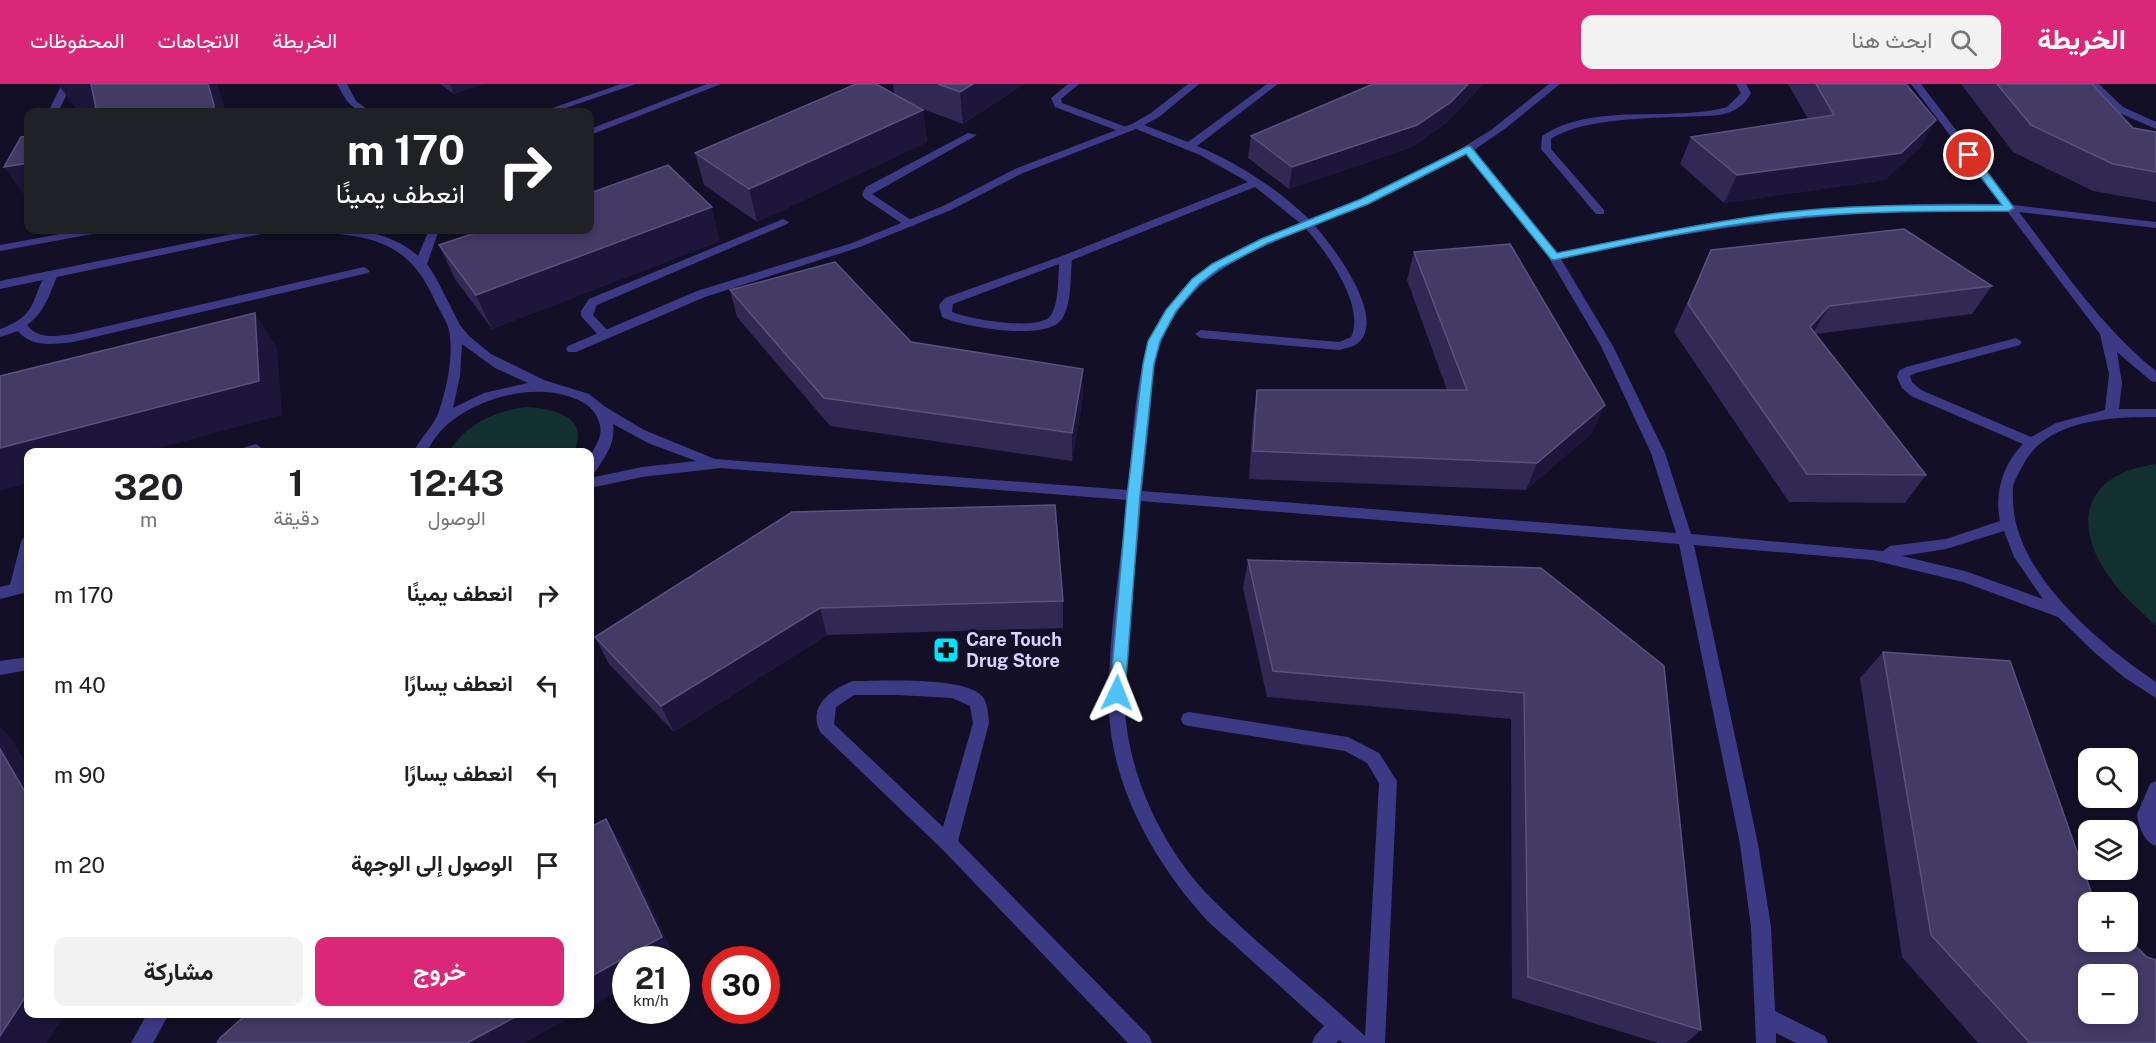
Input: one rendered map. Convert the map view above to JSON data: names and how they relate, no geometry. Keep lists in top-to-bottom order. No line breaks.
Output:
{"places":{"pharmacy":["Care Touch Drug Store"]},"page":{"header":"الخريطة","search":"ابحث هنا","nav":["الخريطة","الاتجاهات","المحفوظات"],"turn":["170 m","انعطف يمينًا"],"eta":["12:43","الوصول","1","دقيقة","320","m"],"list":[{"name":"انعطف يمينًا","value":"170 m"},{"name":"انعطف يسارًا","value":"40 m"},{"name":"انعطف يسارًا","value":"90 m"},{"name":"الوصول إلى الوجهة","value":"20 m"}],"map_buttons":["+","−"],"buttons":["خروج","مشاركة"],"speed":"21 km/h","limit":"30"}}
